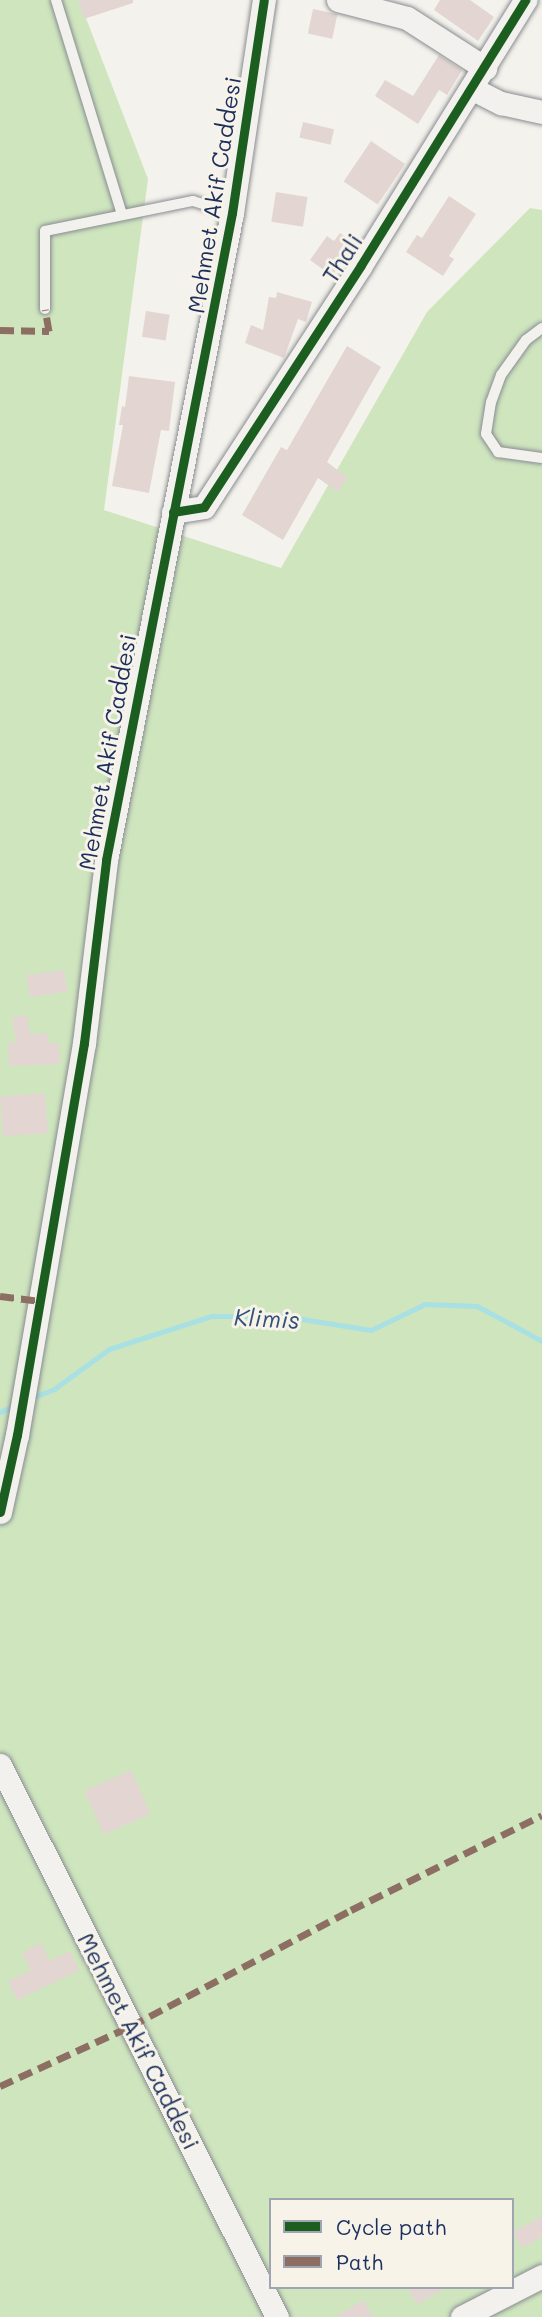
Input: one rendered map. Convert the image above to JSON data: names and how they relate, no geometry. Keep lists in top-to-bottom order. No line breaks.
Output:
{"streets":{"street":["Mehmet Akif Caddesi","Thali"]},"crossings":[["Mehmet Akif Caddesi","Thali"]],"water":["Klimis"],"legend":["Cycle path","Path"]}
